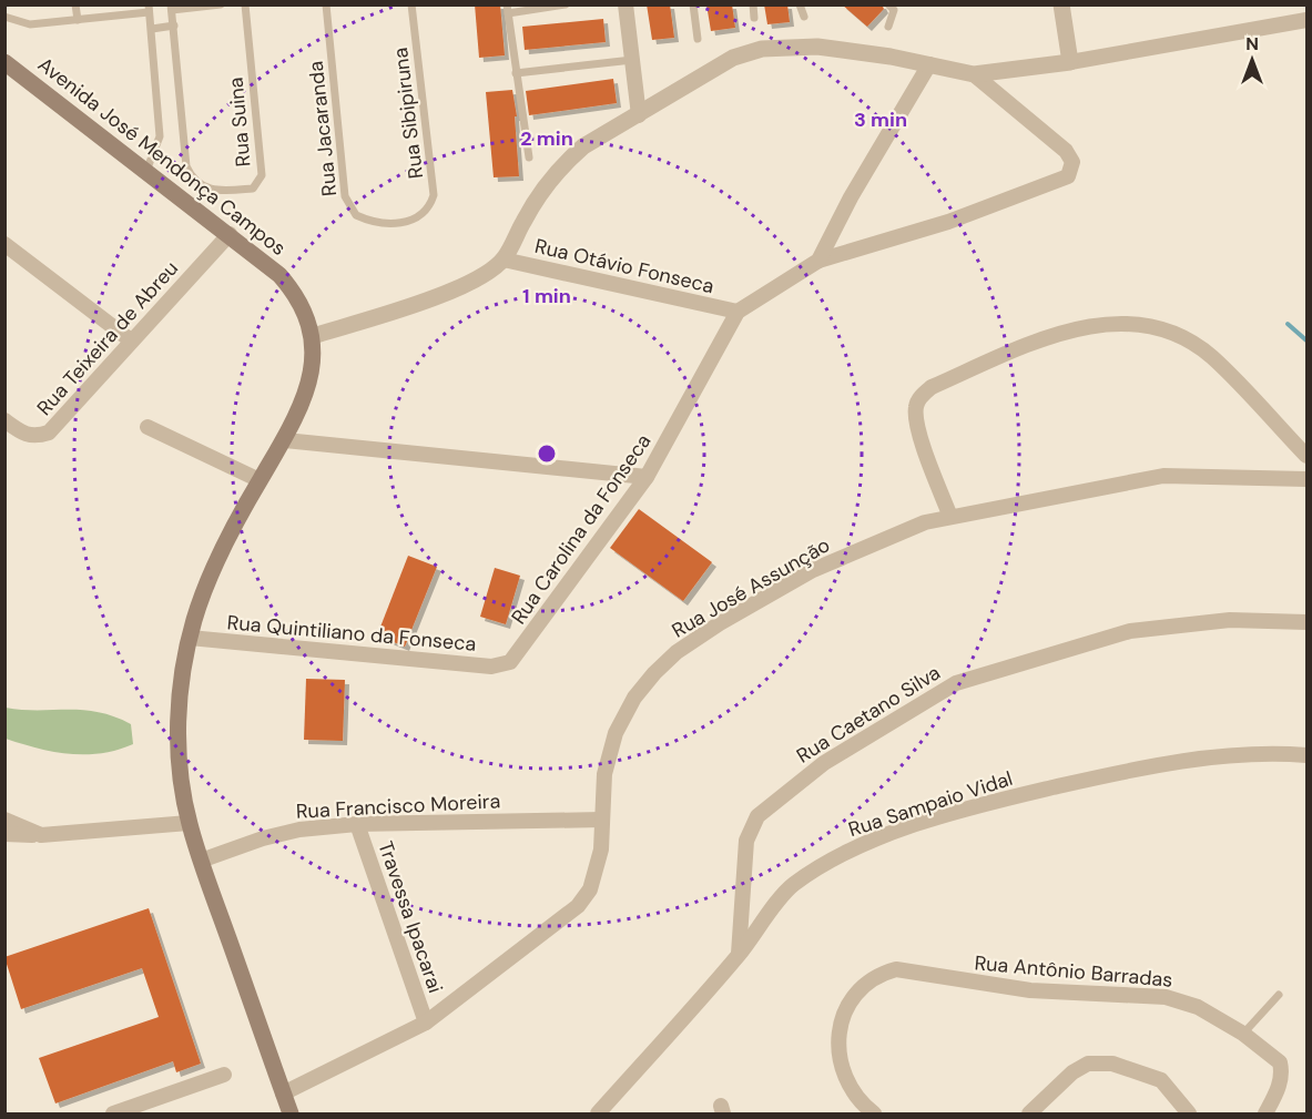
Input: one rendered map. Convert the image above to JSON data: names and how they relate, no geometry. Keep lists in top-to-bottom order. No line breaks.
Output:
{"streets":{"main road":["Avenida José Mendonça Campos"],"street":["Rua Otávio Fonseca","Rua Teixeira de Abreu","Rua Carolina da Fonseca","Rua José Assunção","Rua Quintiliano da Fonseca","Rua Caetano Silva","Rua Sampaio Vidal","Rua Francisco Moreira","Travessa Ipacarai","Rua Antônio Barradas"],"lane":["Rua Sibipiruna","Rua Suina","Rua Jacaranda"]},"crossings":[["Rua Sibipiruna","Rua Jacaranda"],["Avenida José Mendonça Campos","Rua Teixeira de Abreu"],["Avenida José Mendonça Campos","Rua José Assunção"],["Avenida José Mendonça Campos","Rua Quintiliano da Fonseca"],["Avenida José Mendonça Campos","Rua Francisco Moreira"],["Rua Otávio Fonseca","Rua Carolina da Fonseca"],["Rua Carolina da Fonseca","Rua Quintiliano da Fonseca"],["Rua José Assunção","Rua Francisco Moreira"],["Rua José Assunção","Travessa Ipacarai"],["Rua Caetano Silva","Rua Sampaio Vidal"],["Rua Francisco Moreira","Travessa Ipacarai"]],"north":"top","rings":["3 min","2 min","1 min"]}
